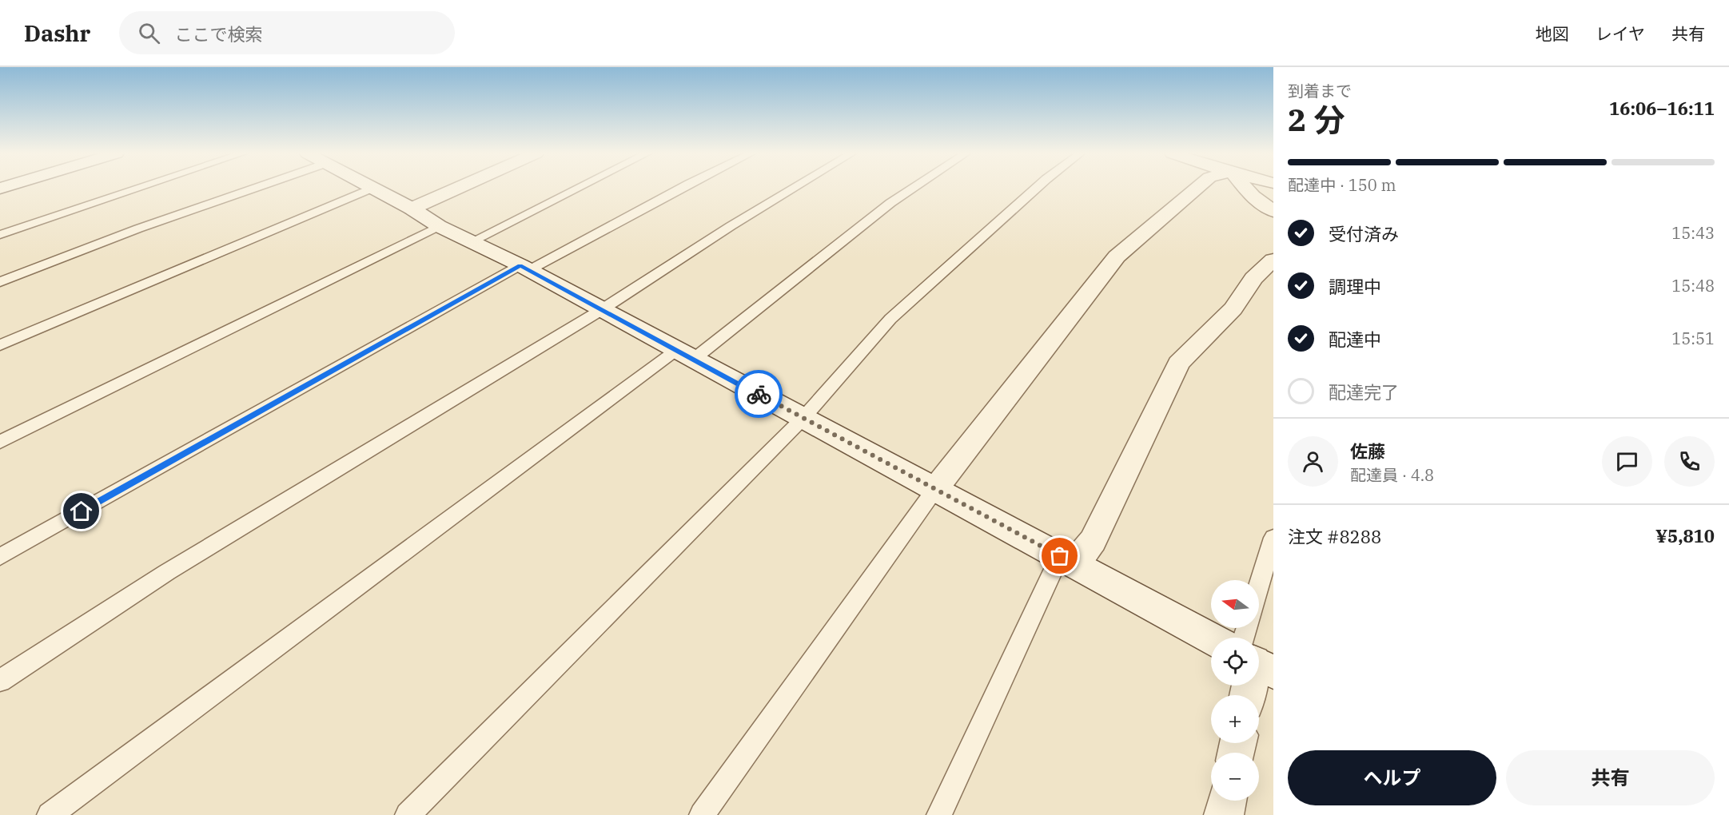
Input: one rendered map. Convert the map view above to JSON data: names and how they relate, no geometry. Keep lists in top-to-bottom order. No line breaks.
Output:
{"north":"left","page":{"header":"Dashr","search":"ここで検索","nav":["地図","レイヤ","共有"],"heading":["2 分","到着まで","16:06–16:11"],"panel":["佐藤","配達員 · 4.8","注文 #8288","¥5,810"],"bar":"配達中 · 150 m","list":[["受付済み","15:43"],["調理中","15:48"],["配達中","15:51"],"配達完了"],"map_buttons":["+","−"],"buttons":["ヘルプ","共有"]}}
